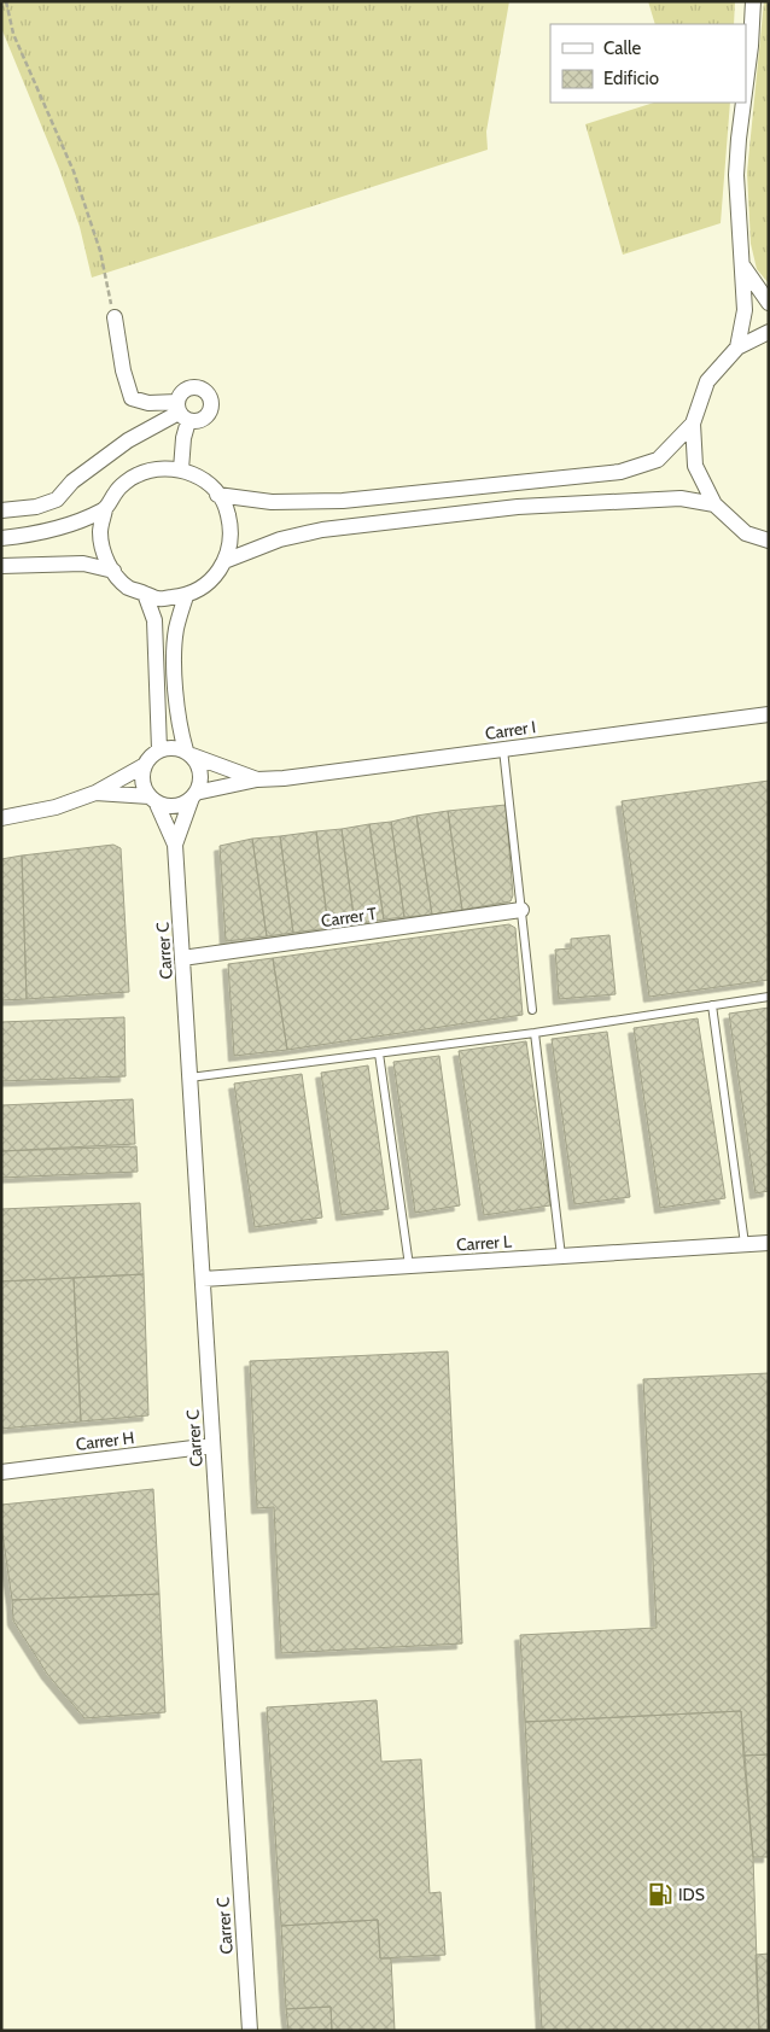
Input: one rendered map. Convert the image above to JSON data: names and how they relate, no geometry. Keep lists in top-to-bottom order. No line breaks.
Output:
{"streets":{"street":["Carrer I","Carrer T","Carrer C","Carrer L","Carrer H"]},"crossings":[["Carrer I","Carrer C"],["Carrer T","Carrer C"],["Carrer C","Carrer L"],["Carrer C","Carrer H"]],"places":{"fuel station":["IDS"]},"legend":["Calle","Edificio"]}
